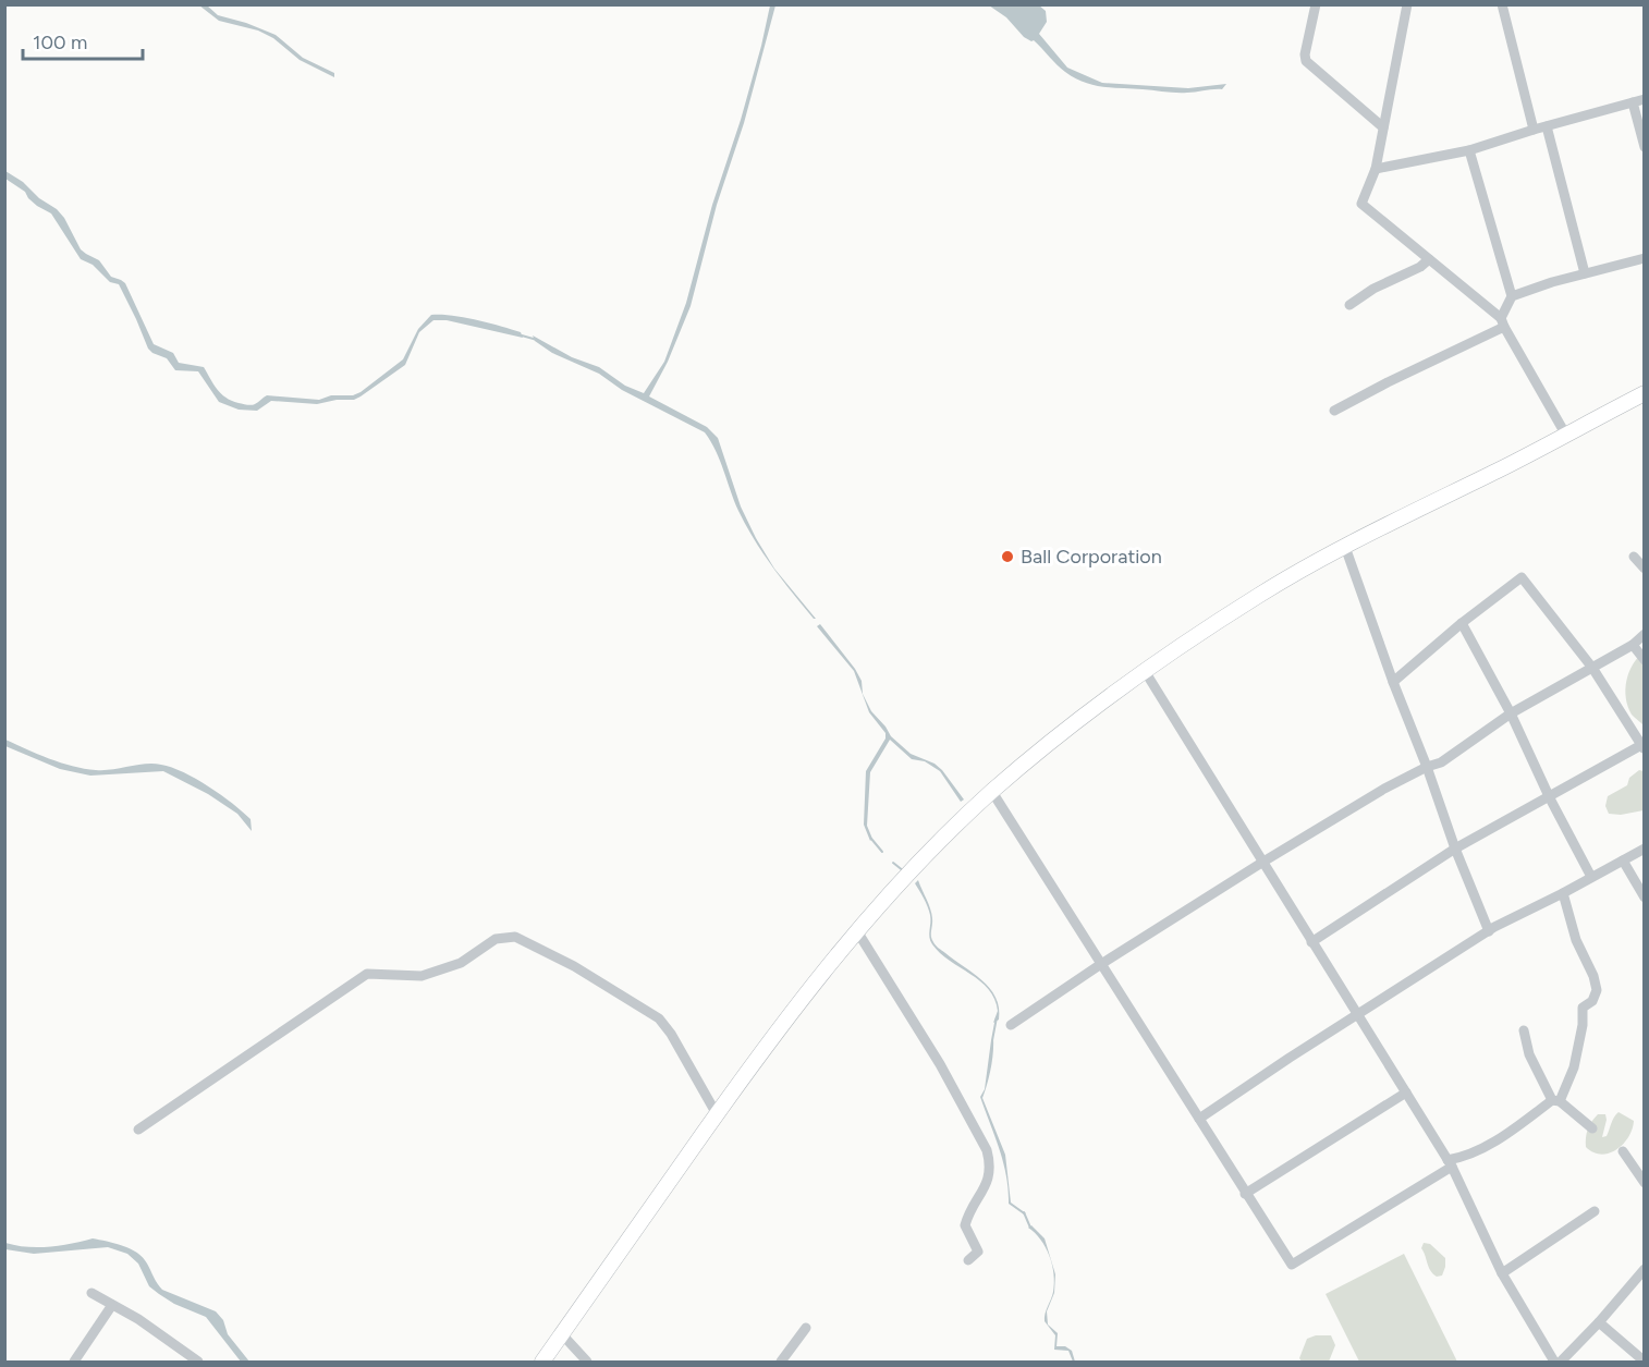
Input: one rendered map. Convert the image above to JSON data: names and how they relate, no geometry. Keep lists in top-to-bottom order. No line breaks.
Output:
{"places":["Ball Corporation"],"scale_bar":"100 m"}
